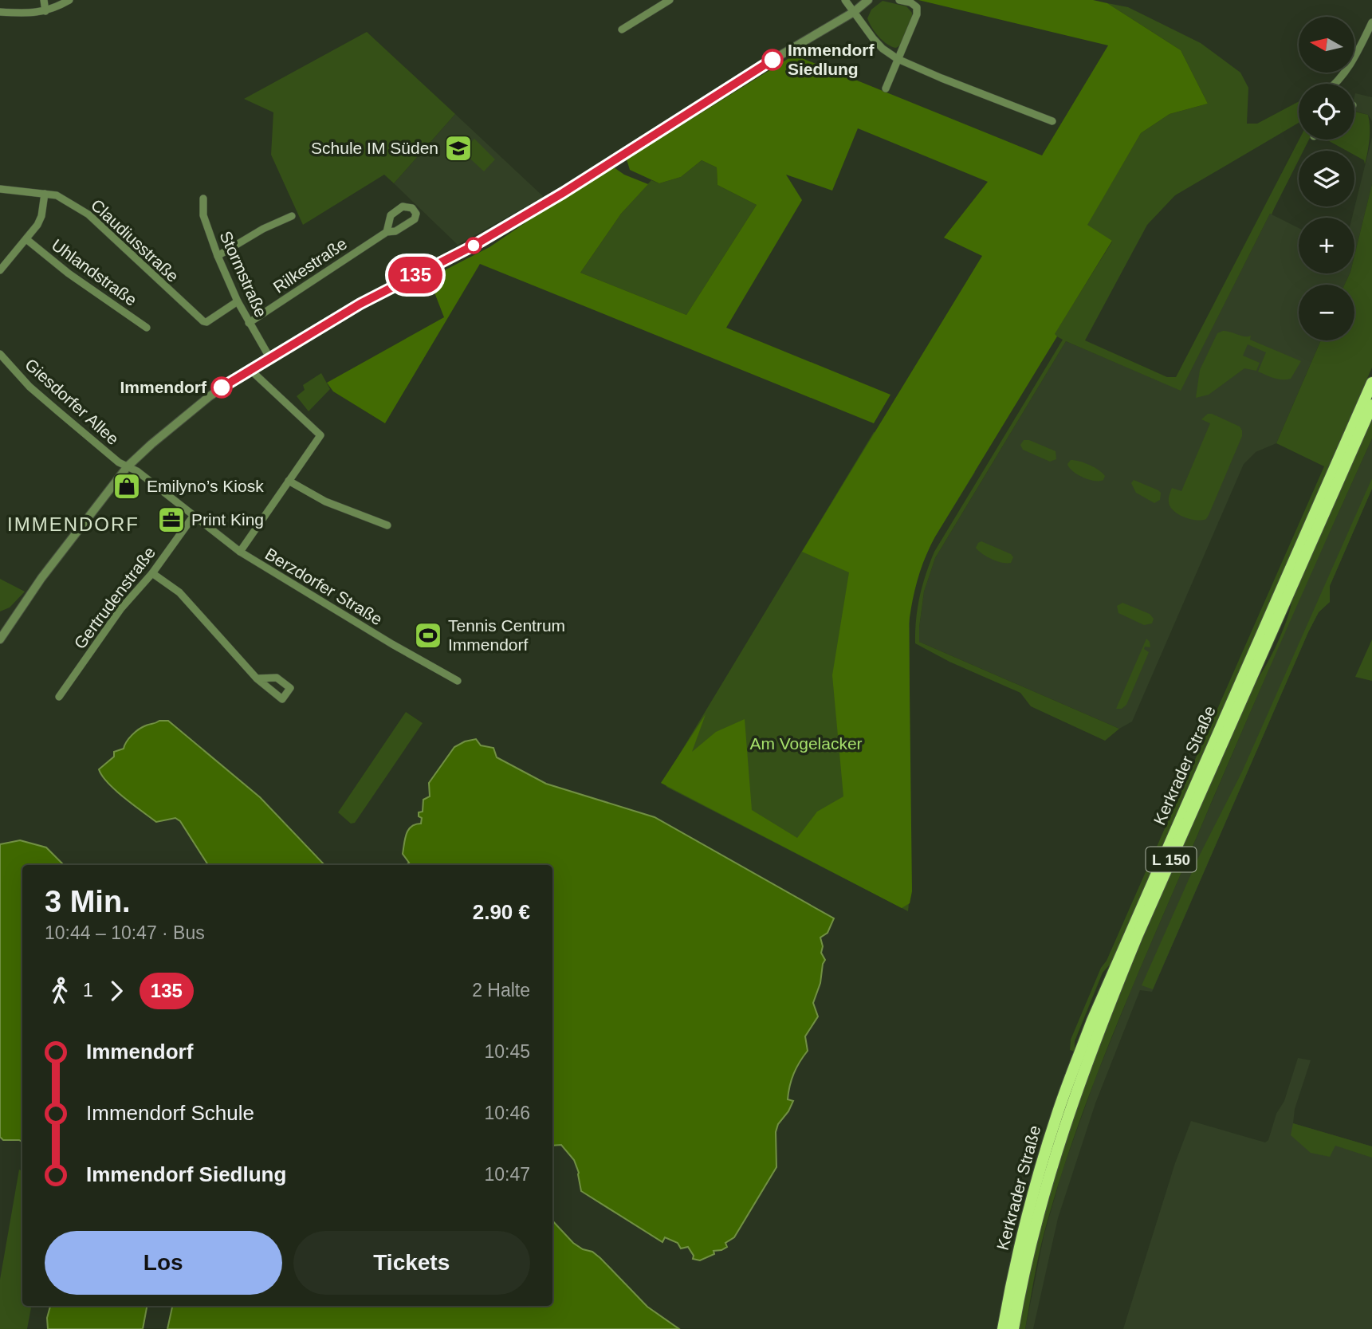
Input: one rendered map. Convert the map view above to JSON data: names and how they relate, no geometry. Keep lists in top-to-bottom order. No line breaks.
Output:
{"streets":{"highway":["Kerkrader Straße","L 150"],"street":["Claudiusstraße","Rilkestraße","Uhlandstraße","Stormstraße","Giesdorfer Allee","Berzdorfer Straße","Gertrudenstraße"]},"crossings":[["Claudiusstraße","Stormstraße"],["Rilkestraße","Stormstraße"],["Giesdorfer Allee","Berzdorfer Straße"],["Berzdorfer Straße","Gertrudenstraße"]],"districts":["IMMENDORF"],"parks":["Am Vogelacker"],"places":{"other":["Immendorf Siedlung","Immendorf"],"school or university":["Schule IM Süden"],"shop":["Emilyno’s Kiosk"],"office":["Print King"],"sports":["Tennis Centrum Immendorf"]},"lines":["bus line 135"],"north":"left","page":{"on_map":"135","map_buttons":["+","−"],"heading":["3 Min.","10:44 – 10:47 · Bus","2.90 €"],"legs":["1","135","2 Halte"],"list":[{"name":"Immendorf","value":"10:45"},{"name":"Immendorf Schule","value":"10:46"},{"name":"Immendorf Siedlung","value":"10:47"}],"buttons":["Los","Tickets"]}}
